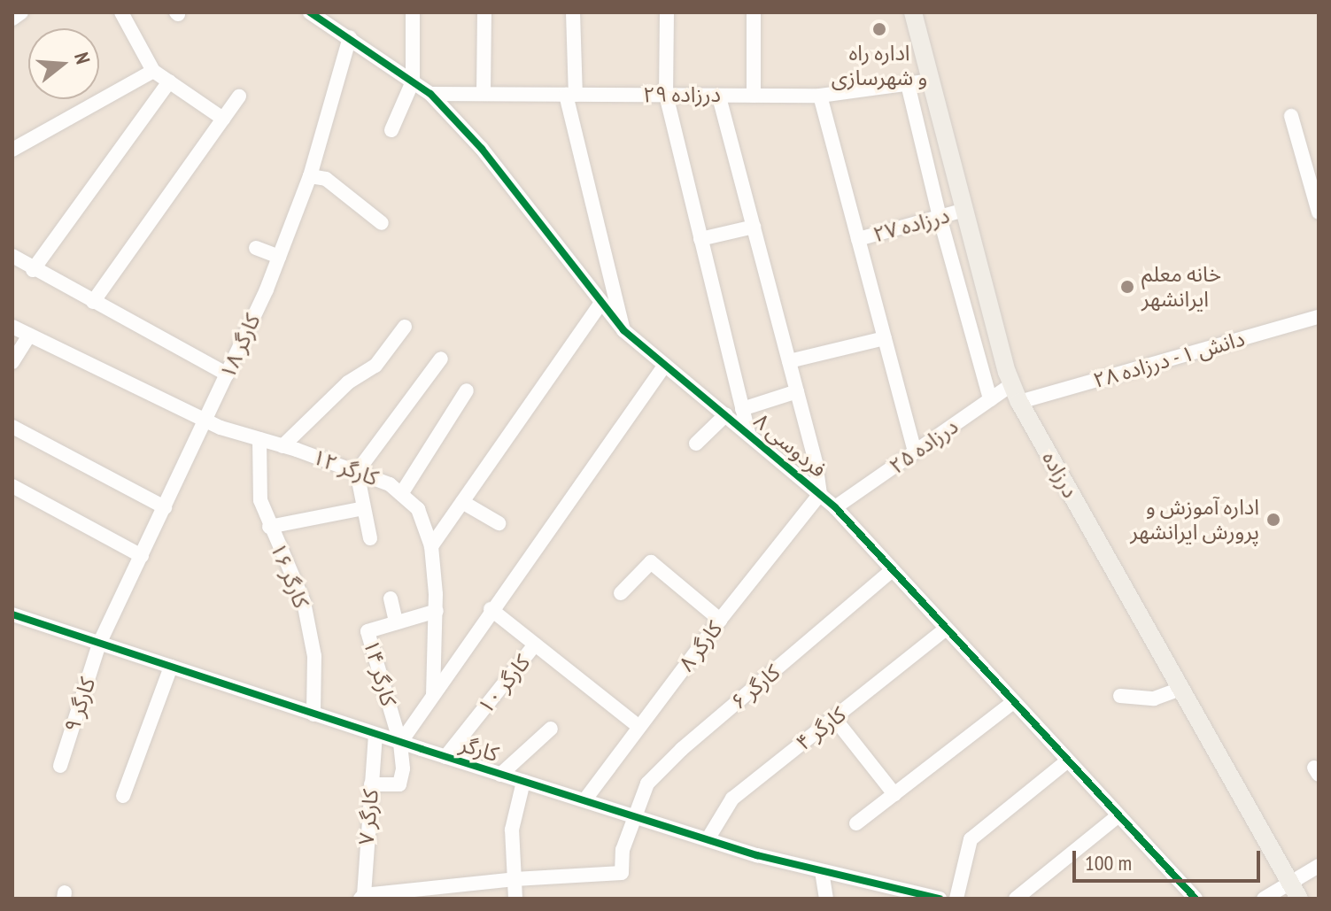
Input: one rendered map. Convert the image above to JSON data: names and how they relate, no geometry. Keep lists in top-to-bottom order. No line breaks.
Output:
{"streets":{"main road":["درزاده"],"street":["درزاده ۲۹","درزاده ۲۷","کارگر ۱۸","دانش ۱ - درزاده ۲۸","فردوسی ۸","درزاده ۲۵","کارگر ۱۲","کارگر ۱۶","کارگر ۸","کارگر ۱۴","کارگر ۱۰","کارگر ۶","کارگر ۹","کارگر ۴","کارگر","کارگر ۷"]},"crossings":[["درزاده ۲۹","فردوسی ۸"],["درزاده ۲۹","درزاده"],["درزاده ۲۷","درزاده"],["کارگر ۱۸","فردوسی ۸"],["کارگر ۱۸","کارگر ۱۲"],["کارگر ۱۸","کارگر ۹"],["کارگر ۱۸","کارگر"],["دانش ۱ - درزاده ۲۸","درزاده ۲۵"],["دانش ۱ - درزاده ۲۸","درزاده"],["فردوسی ۸","درزاده ۲۵"],["فردوسی ۸","کارگر ۸"],["فردوسی ۸","کارگر ۶"],["فردوسی ۸","کارگر ۴"],["درزاده ۲۵","درزاده"],["کارگر ۱۲","کارگر ۱۶"],["کارگر ۱۲","کارگر ۱۴"],["کارگر ۱۶","کارگر"],["کارگر ۸","کارگر"],["کارگر ۱۴","کارگر"],["کارگر ۱۰","کارگر"],["کارگر ۶","کارگر"],["کارگر ۹","کارگر"],["کارگر ۴","کارگر"],["کارگر","کارگر ۷"]],"places":["اداره راه و شهرسازی","خانه معلم ایرانشهر","اداره آموزش و پرورش ایرانشهر"],"scale_bar":"100 m","north":"right"}
